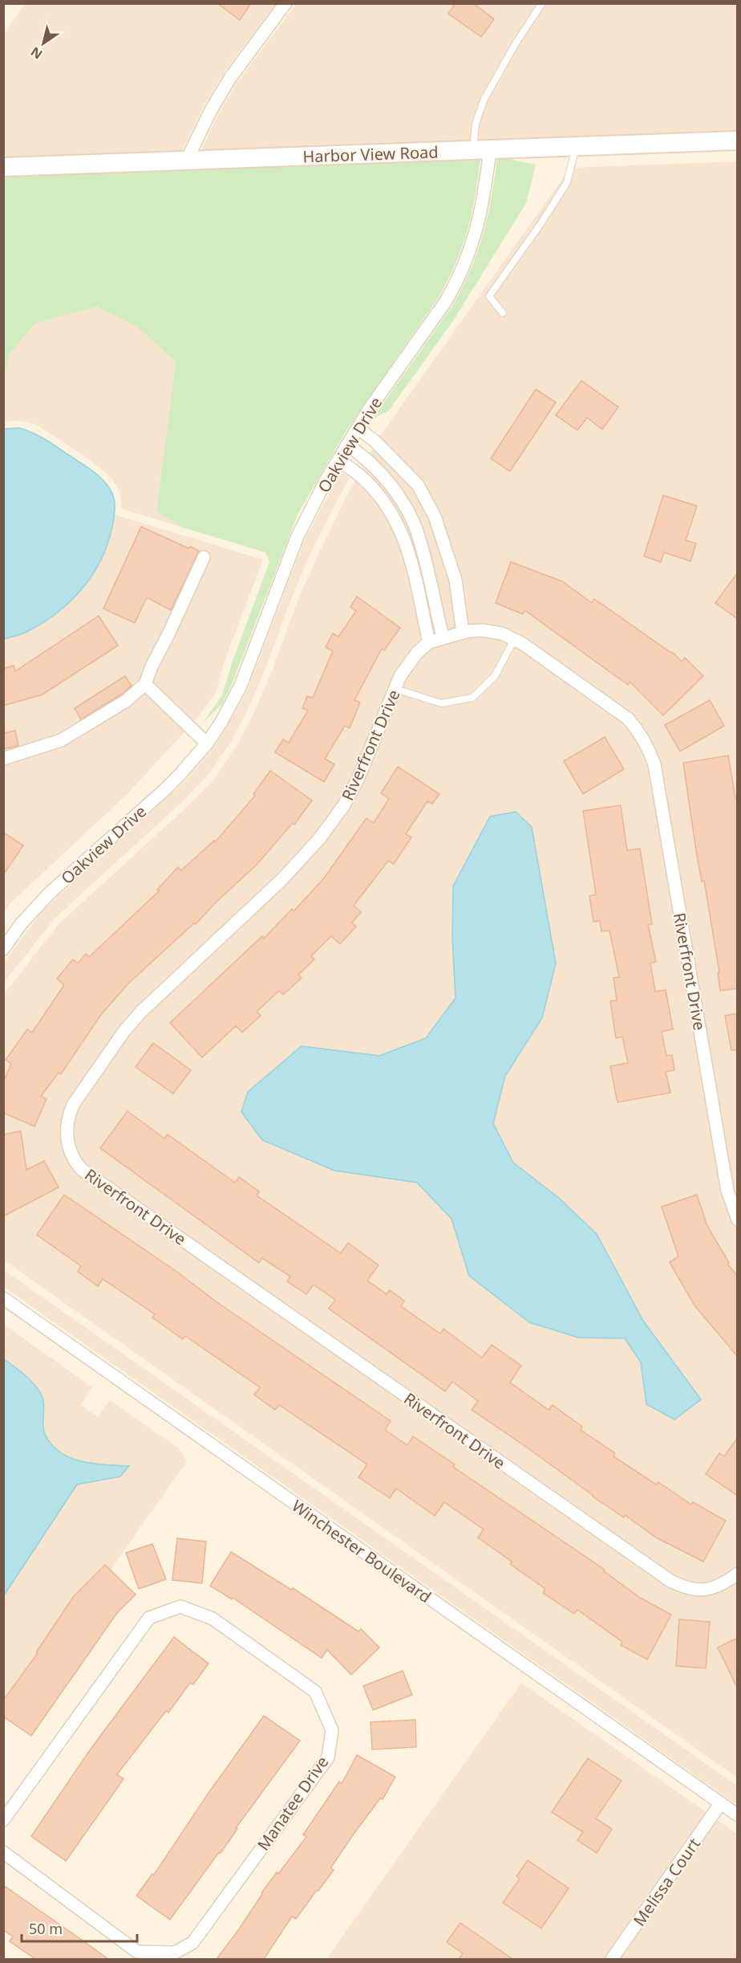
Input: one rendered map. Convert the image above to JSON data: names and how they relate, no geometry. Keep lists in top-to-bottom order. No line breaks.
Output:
{"streets":{"main road":["Harbor View Road"],"street":["Oakview Drive","Riverfront Drive","Winchester Boulevard","Manatee Drive","Melissa Court"]},"crossings":[["Harbor View Road","Oakview Drive"],["Winchester Boulevard","Melissa Court"]],"scale_bar":"50 m","north":"bottom left"}
